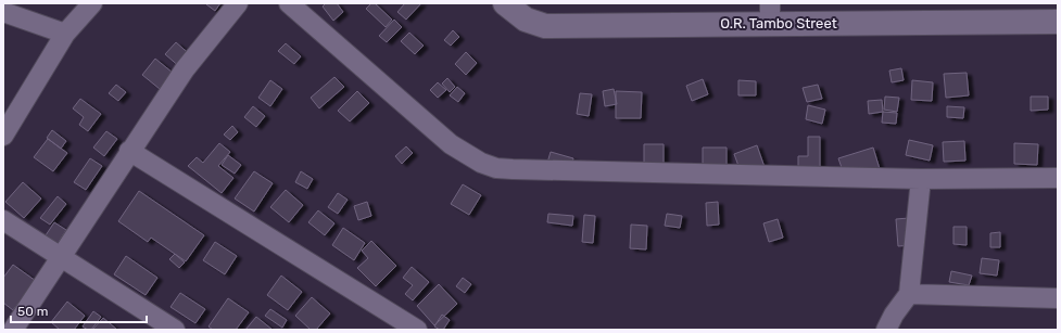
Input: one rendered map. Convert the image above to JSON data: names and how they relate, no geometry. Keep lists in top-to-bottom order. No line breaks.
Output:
{"streets":{"street":["O.R. Tambo Street"]},"scale_bar":"50 m"}
